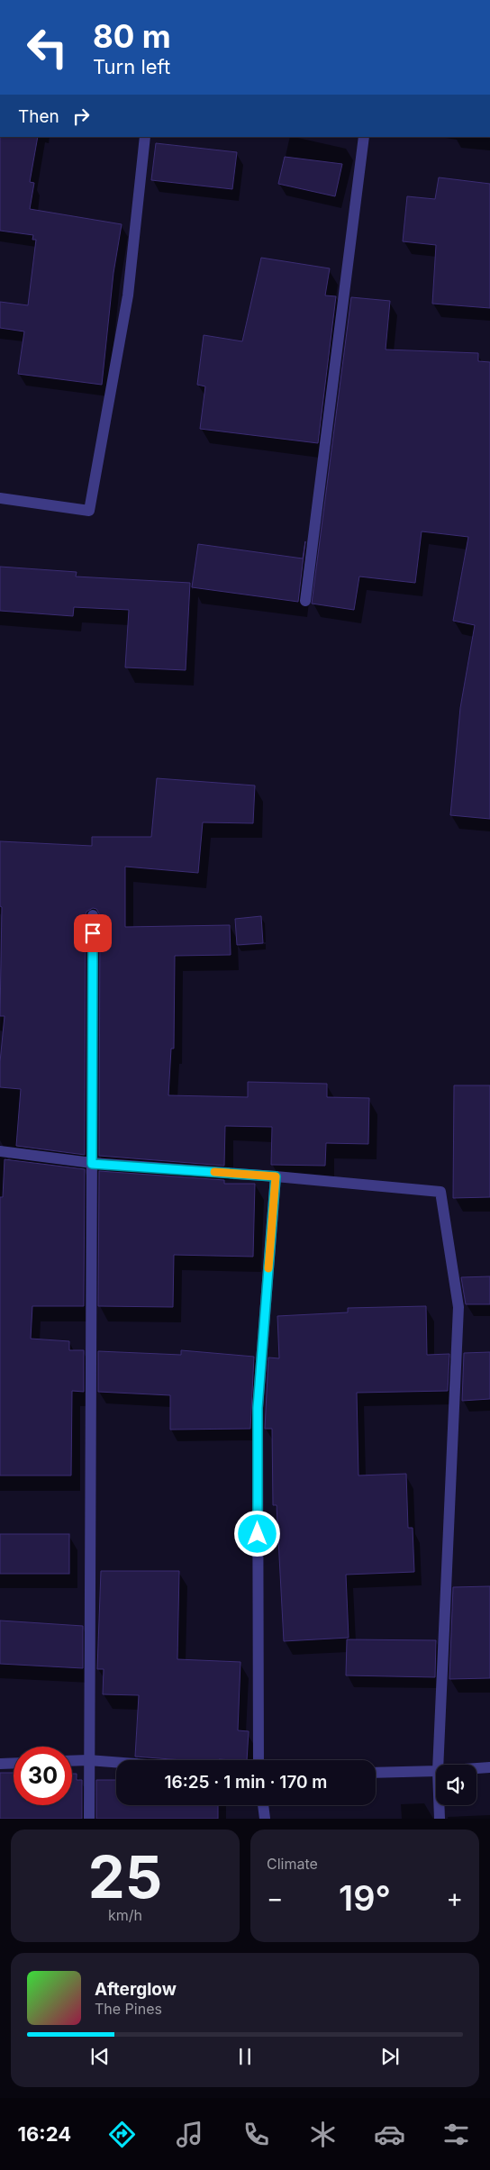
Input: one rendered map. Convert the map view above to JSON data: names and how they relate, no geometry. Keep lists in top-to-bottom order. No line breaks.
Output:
{"page":{"turn":["80 m","Turn left"],"then":"Then","limit":"30","trip":"16:25 · 1 min · 170 m","tile":[["25","km/h"],"Climate"],"heat":["−","19°","+"],"song":["Afterglow","The Pines"],"tabs":"16:24"}}
